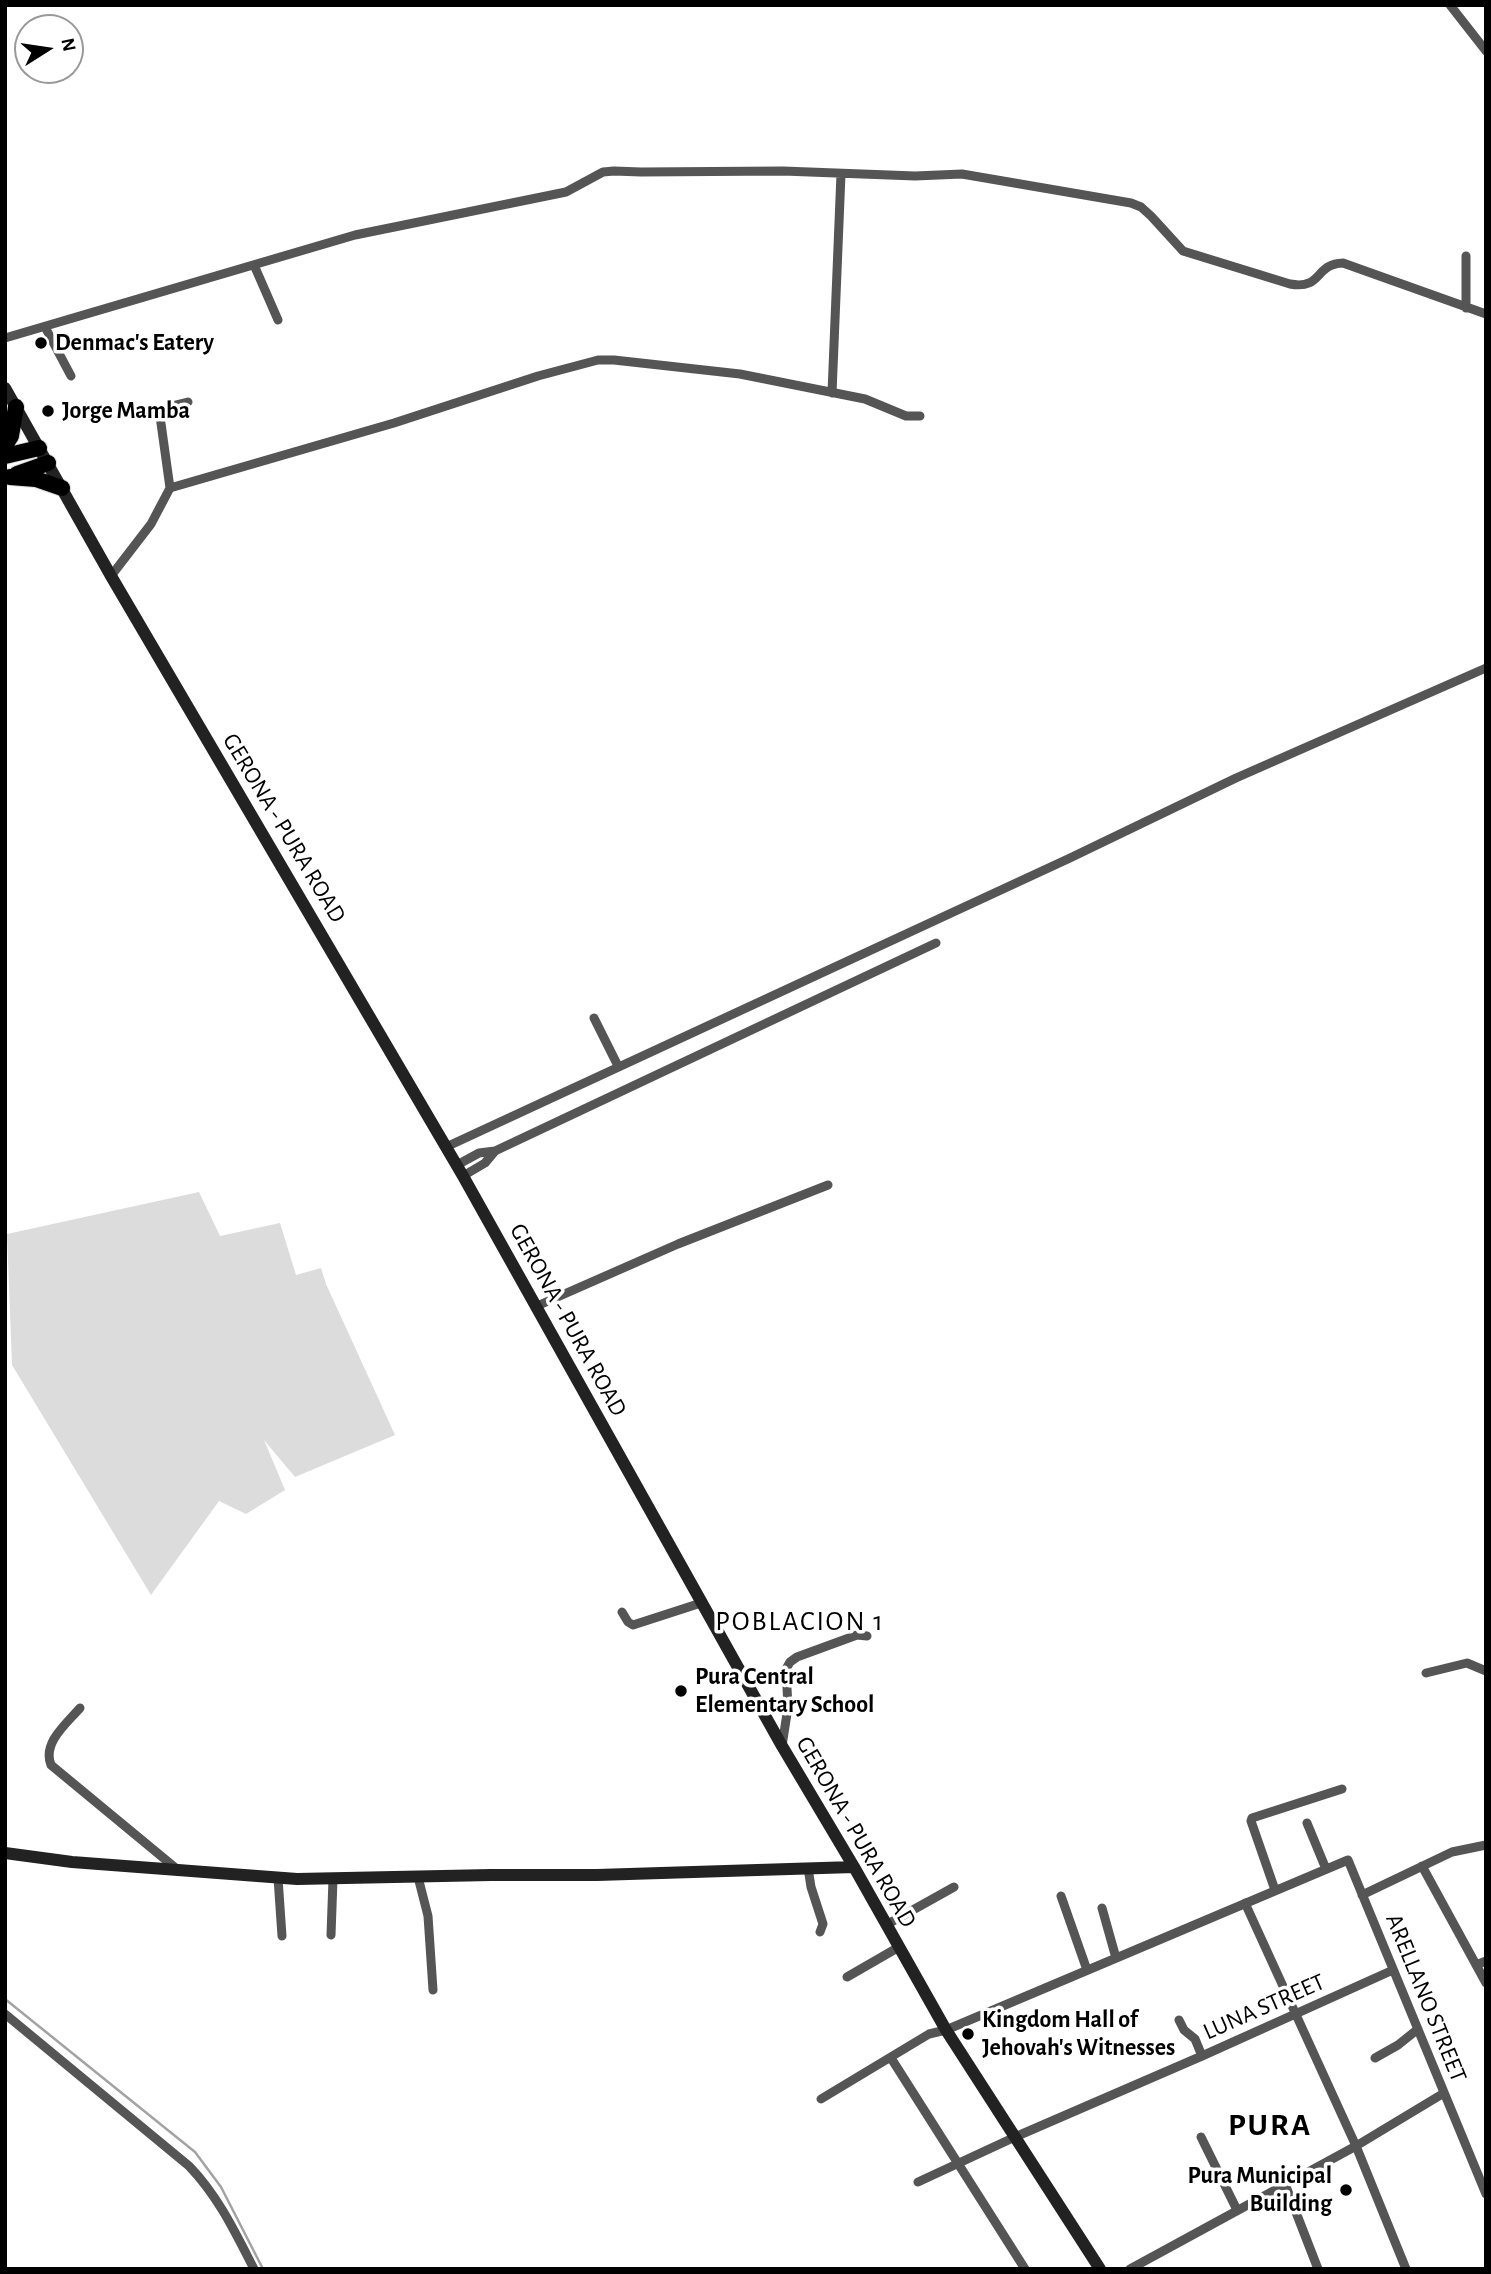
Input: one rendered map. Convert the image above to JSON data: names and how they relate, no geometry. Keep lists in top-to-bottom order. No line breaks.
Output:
{"streets":{"main road":["GERONA - PURA ROAD"],"street":["ARELLANO STREET","LUNA STREET"]},"crossings":[["GERONA - PURA ROAD","LUNA STREET"],["ARELLANO STREET","LUNA STREET"]],"districts":["POBLACION 1","PURA"],"places":["Denmac's Eatery","Jorge Mamba","Pura Central Elementary School","Kingdom Hall of Jehovah's Witnesses","Pura Municipal Building"],"north":"right"}
